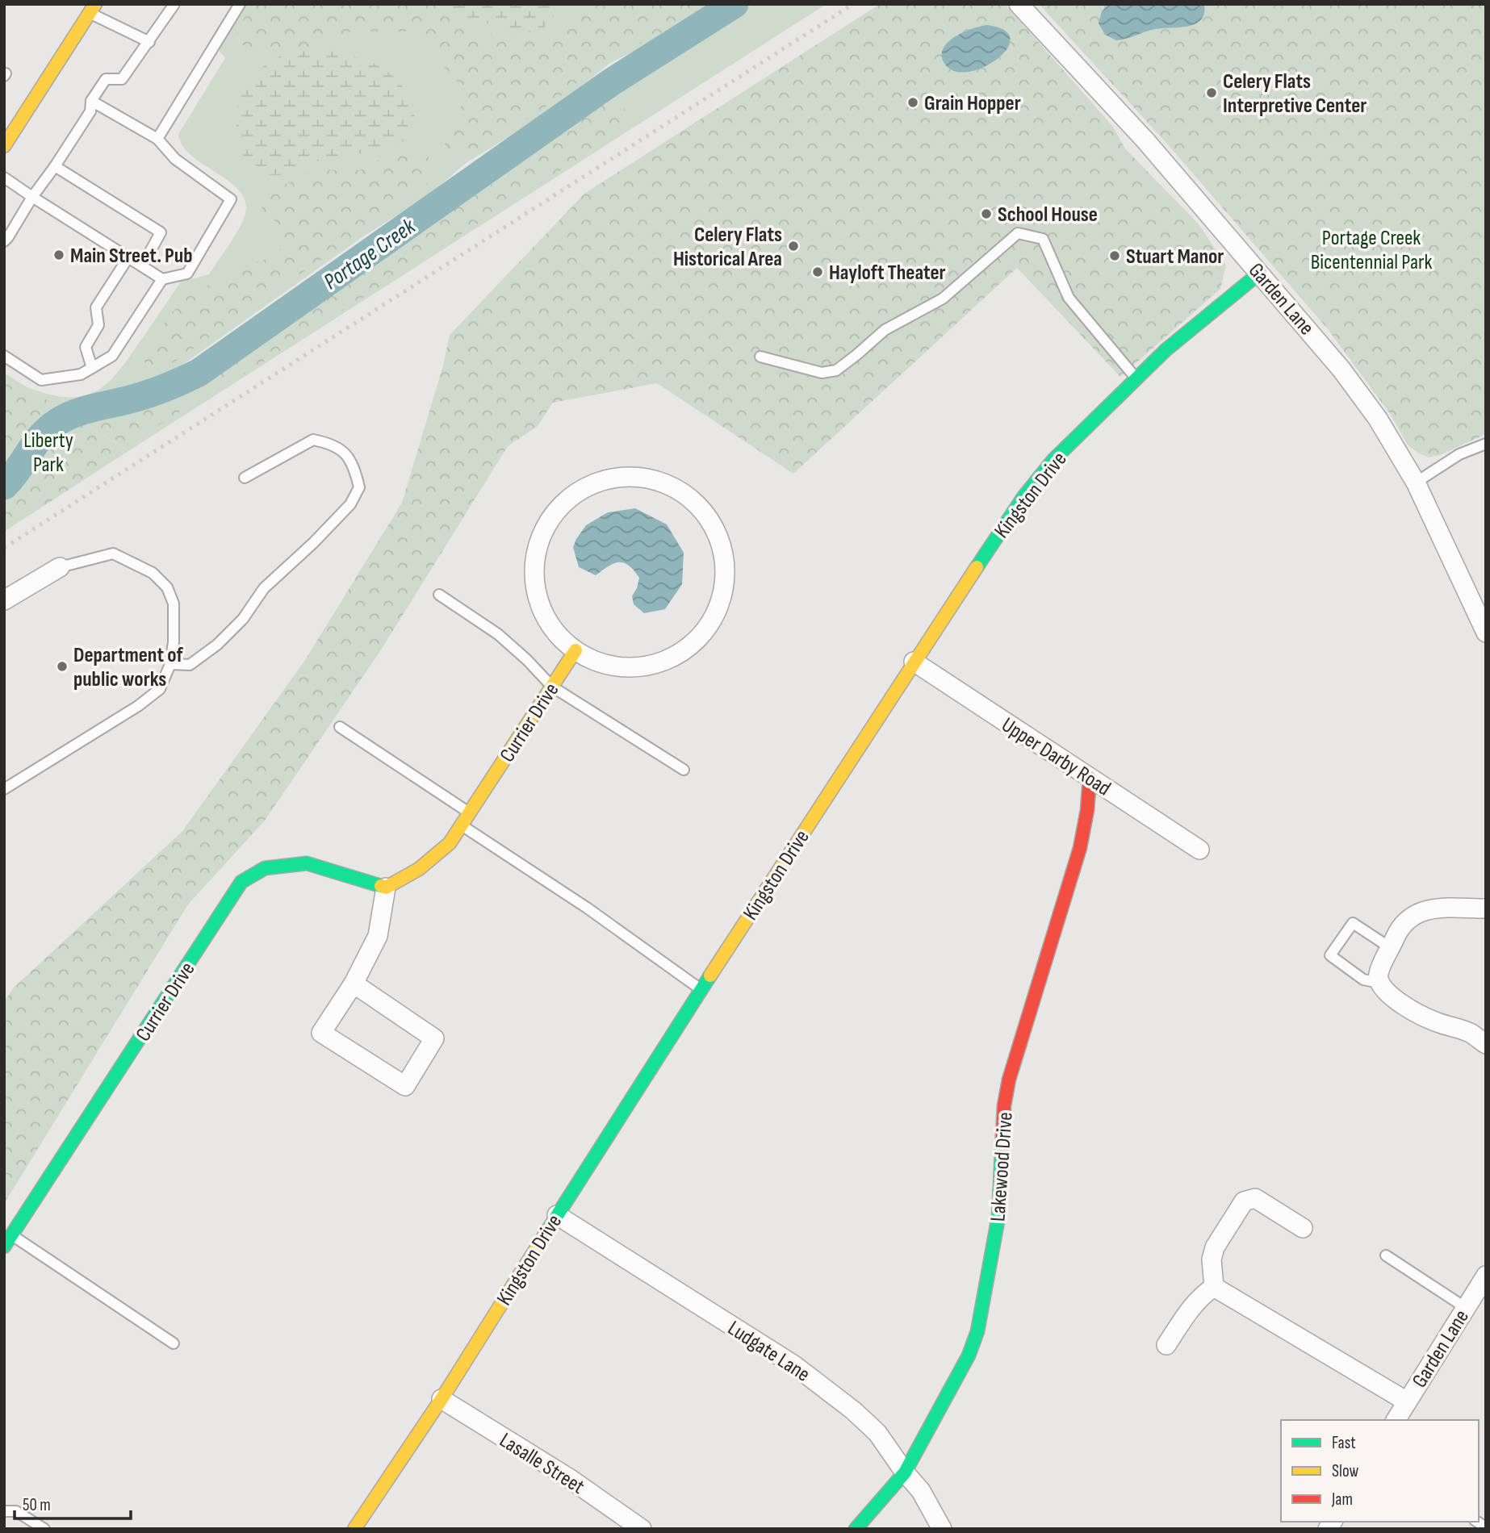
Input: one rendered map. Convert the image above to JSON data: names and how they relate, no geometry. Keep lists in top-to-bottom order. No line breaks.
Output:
{"streets":{"street":["Garden Lane","Kingston Drive","Currier Drive","Upper Darby Road","Lakewood Drive","Ludgate Lane","Lasalle Street"]},"crossings":[["Garden Lane","Kingston Drive"],["Kingston Drive","Upper Darby Road"],["Kingston Drive","Ludgate Lane"],["Kingston Drive","Lasalle Street"],["Upper Darby Road","Lakewood Drive"],["Lakewood Drive","Ludgate Lane"]],"water":["Portage Creek"],"parks":["Portage Creek Bicentennial Park","Liberty Park"],"places":["Celery Flats Interpretive Center","Grain Hopper","School House","Celery Flats Historical Area","Main Street. Pub","Stuart Manor","Hayloft Theater","Department of public works"],"legend":["Fast","Slow","Jam"],"scale_bar":"50 m"}
